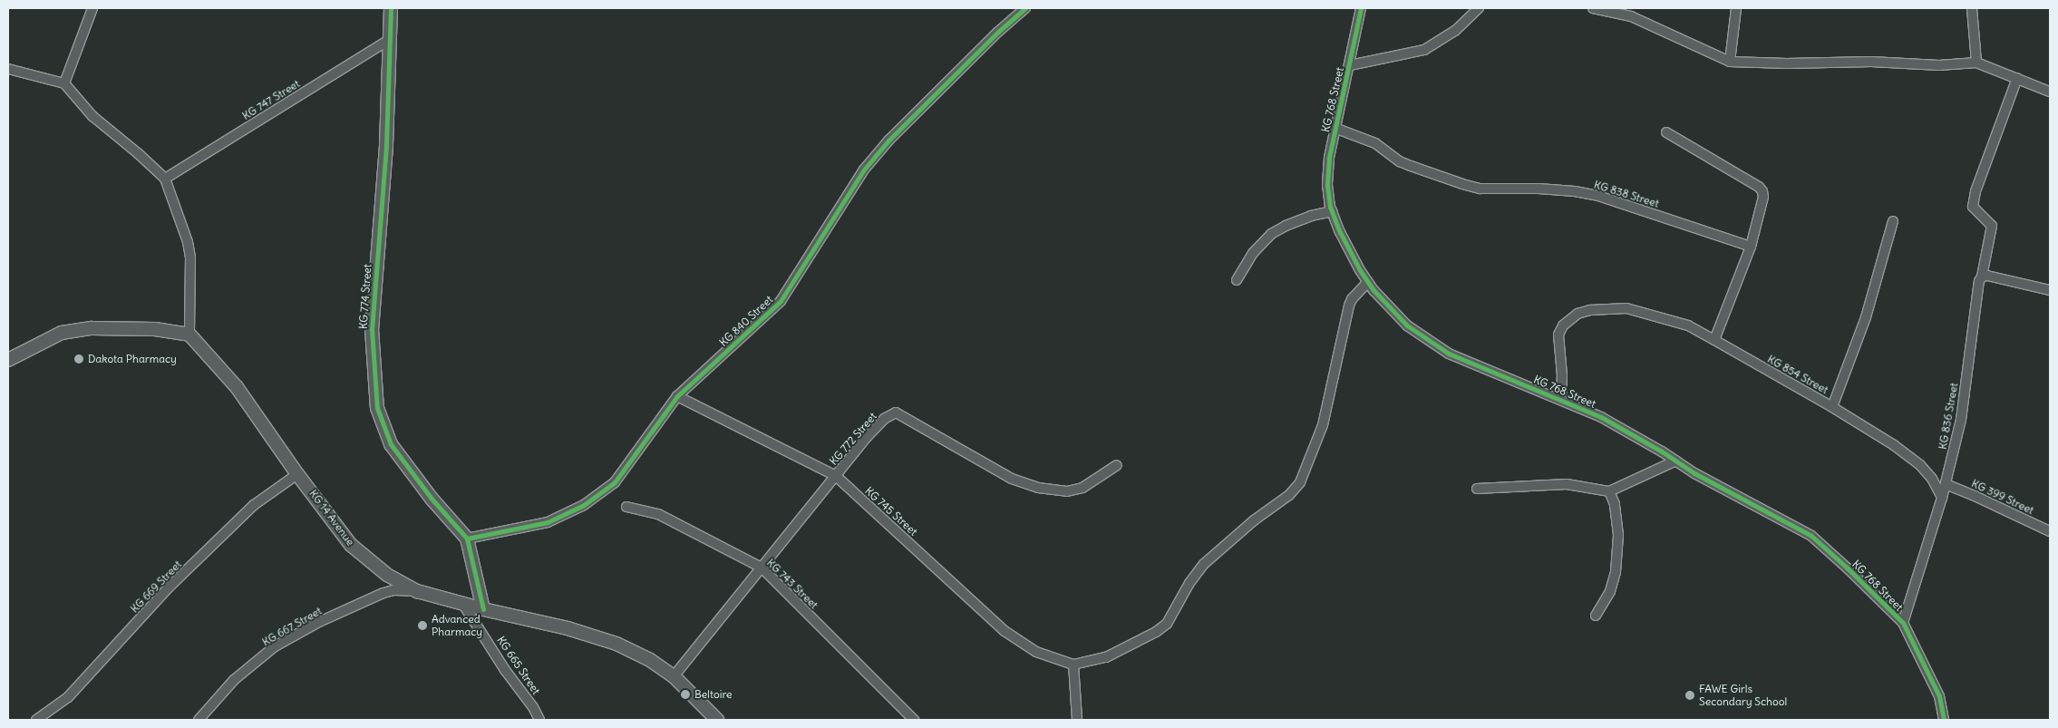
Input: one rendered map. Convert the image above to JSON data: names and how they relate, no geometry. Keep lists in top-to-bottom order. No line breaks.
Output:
{"streets":{"main road":["KG 774 Street","KG 14 Avenue"],"street":["KG 747 Street","KG 768 Street","KG 838 Street","KG 840 Street","KG 854 Street","KG 836 Street","KG 772 Street","KG 399 Street","KG 745 Street","KG 743 Street","KG 669 Street","KG 667 Street","KG 665 Street"]},"crossings":[["KG 747 Street","KG 774 Street"],["KG 768 Street","KG 838 Street"],["KG 768 Street","KG 854 Street"],["KG 768 Street","KG 836 Street"],["KG 774 Street","KG 840 Street"],["KG 774 Street","KG 14 Avenue"],["KG 840 Street","KG 745 Street"],["KG 854 Street","KG 836 Street"],["KG 836 Street","KG 399 Street"],["KG 772 Street","KG 745 Street"],["KG 772 Street","KG 14 Avenue"],["KG 772 Street","KG 743 Street"],["KG 14 Avenue","KG 669 Street"],["KG 14 Avenue","KG 667 Street"],["KG 14 Avenue","KG 665 Street"]],"places":["Dakota Pharmacy","Advanced Pharmacy","Beltoire","FAWE Girls Secondary School"]}
